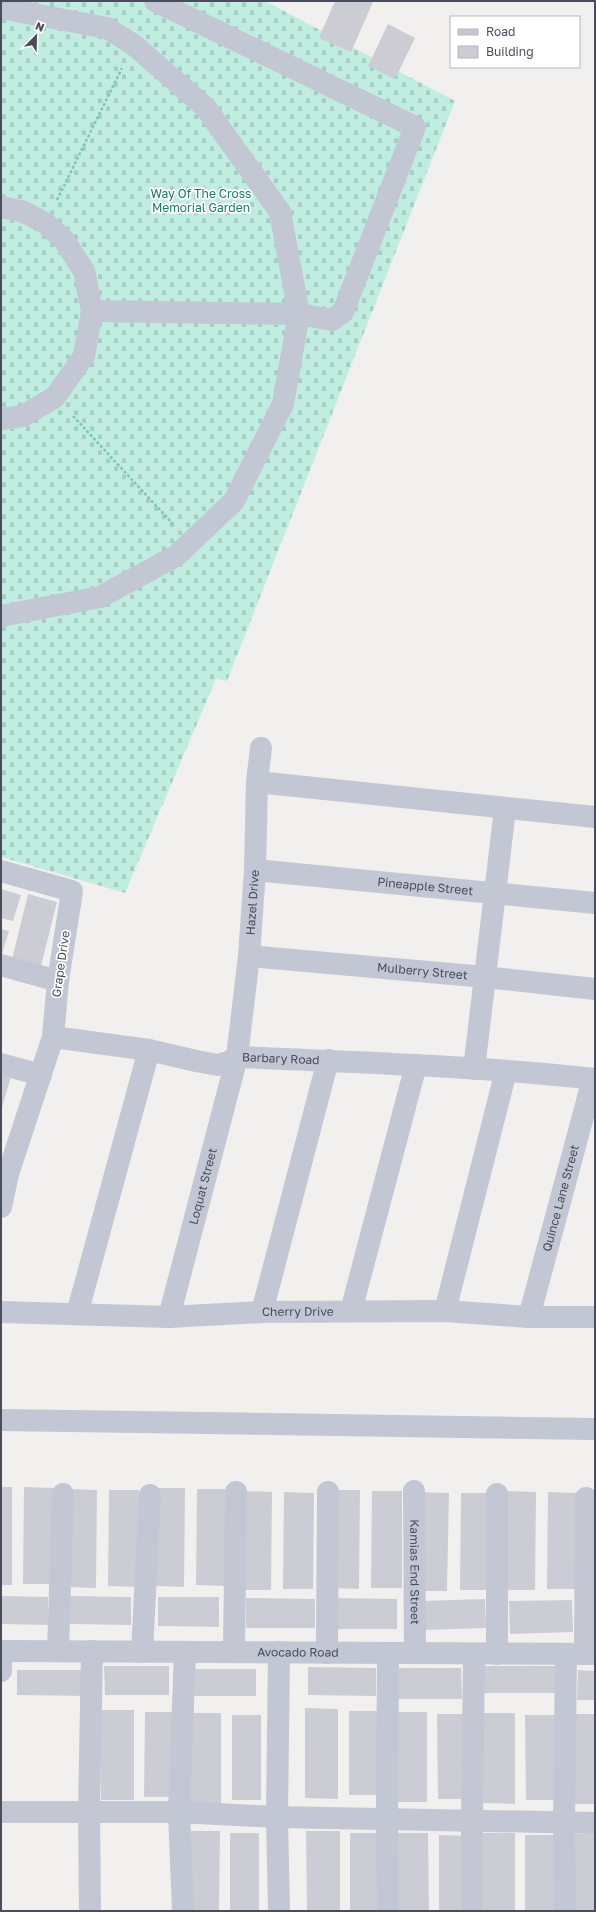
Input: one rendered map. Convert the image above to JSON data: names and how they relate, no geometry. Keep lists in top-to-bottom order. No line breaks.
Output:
{"streets":{"street":["Pineapple Street","Hazel Drive","Grape Drive","Mulberry Street","Barbary Road","Loquat Street","Quince Lane Street","Cherry Drive","Kamias End Street","Avocado Road"]},"crossings":[["Pineapple Street","Hazel Drive"],["Hazel Drive","Mulberry Street"],["Hazel Drive","Barbary Road"],["Hazel Drive","Loquat Street"],["Grape Drive","Barbary Road"],["Barbary Road","Loquat Street"],["Barbary Road","Quince Lane Street"],["Loquat Street","Cherry Drive"],["Quince Lane Street","Cherry Drive"],["Kamias End Street","Avocado Road"]],"parks":["Way Of The Cross Memorial Garden"],"legend":["Road","Building"],"north":"top right"}
